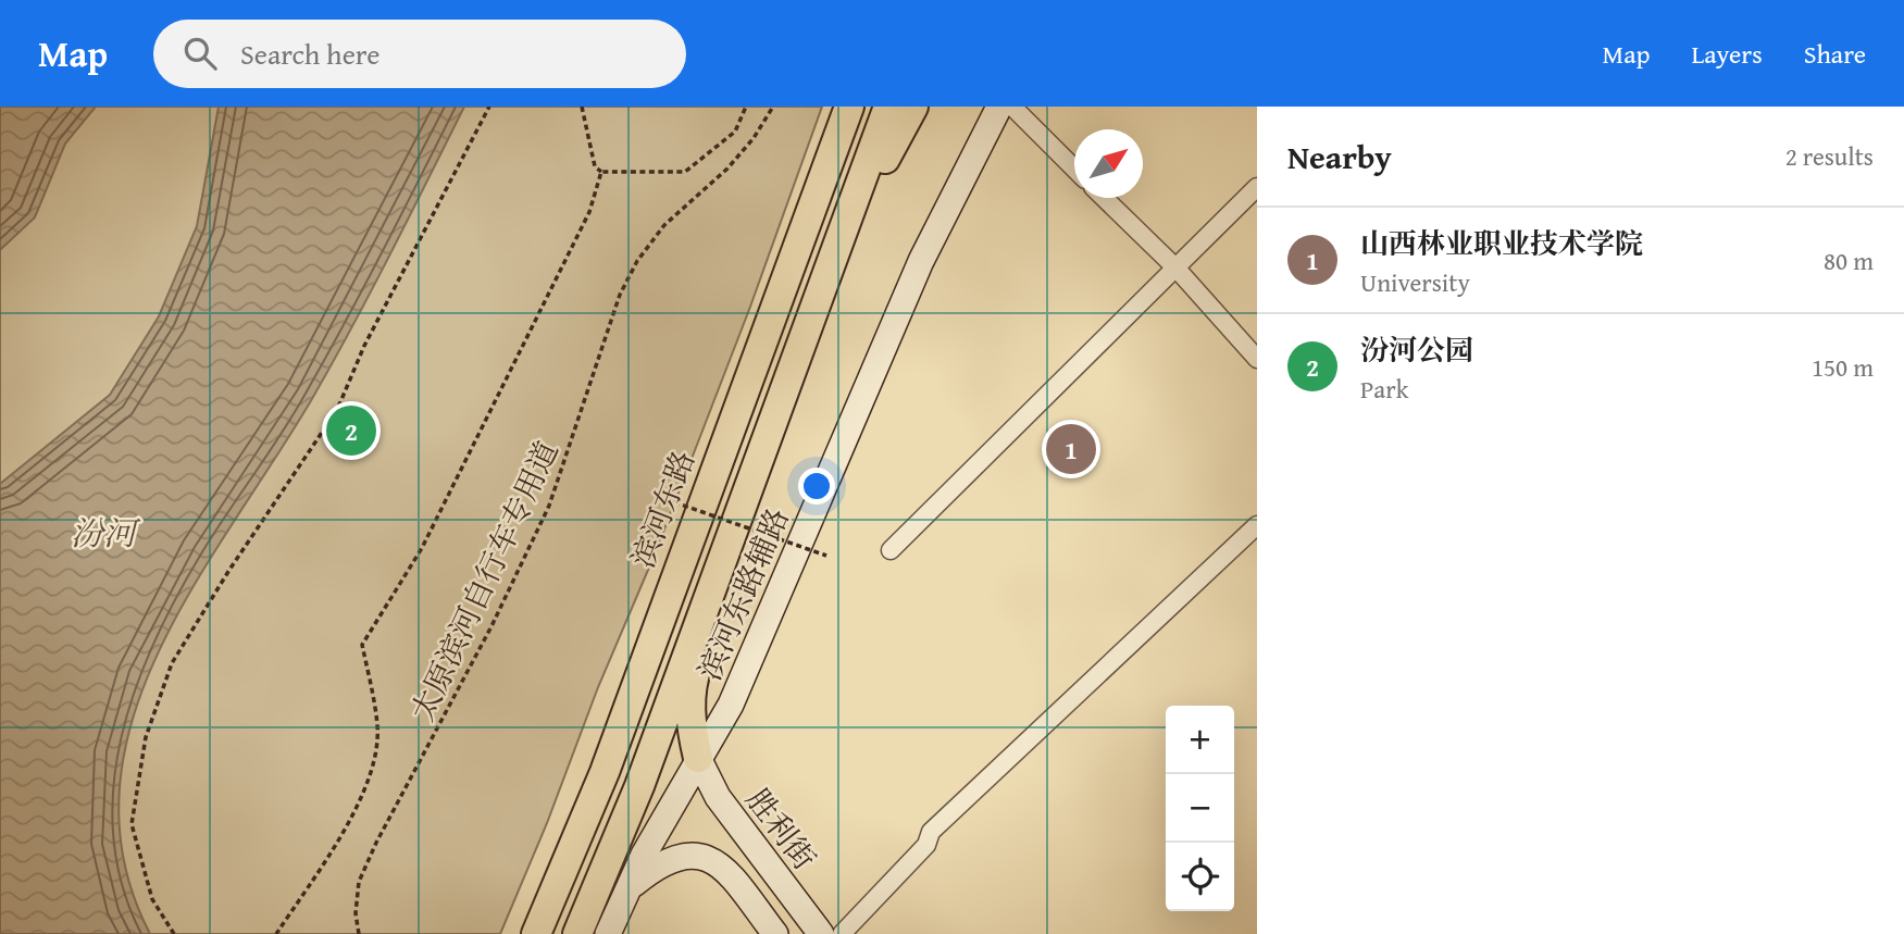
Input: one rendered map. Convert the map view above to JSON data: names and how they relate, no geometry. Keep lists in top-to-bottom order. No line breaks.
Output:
{"streets":{"highway":["滨河东路"],"main road":["滨河东路辅路","胜利街"],"path":["太原滨河自行车专用道"]},"crossings":[["滨河东路辅路","胜利街"]],"water":["汾河"],"north":"top right","page":{"header":"Map","search":"Search here","nav":["Map","Layers","Share"],"heading":["Nearby","2 results"],"list":[{"mark":"1","name":"山西林业职业技术学院","note":"University","value":"80 m"},{"mark":"2","name":"汾河公园","note":"Park","value":"150 m"}],"pins":["2","1"],"map_buttons":["+","−"]}}
